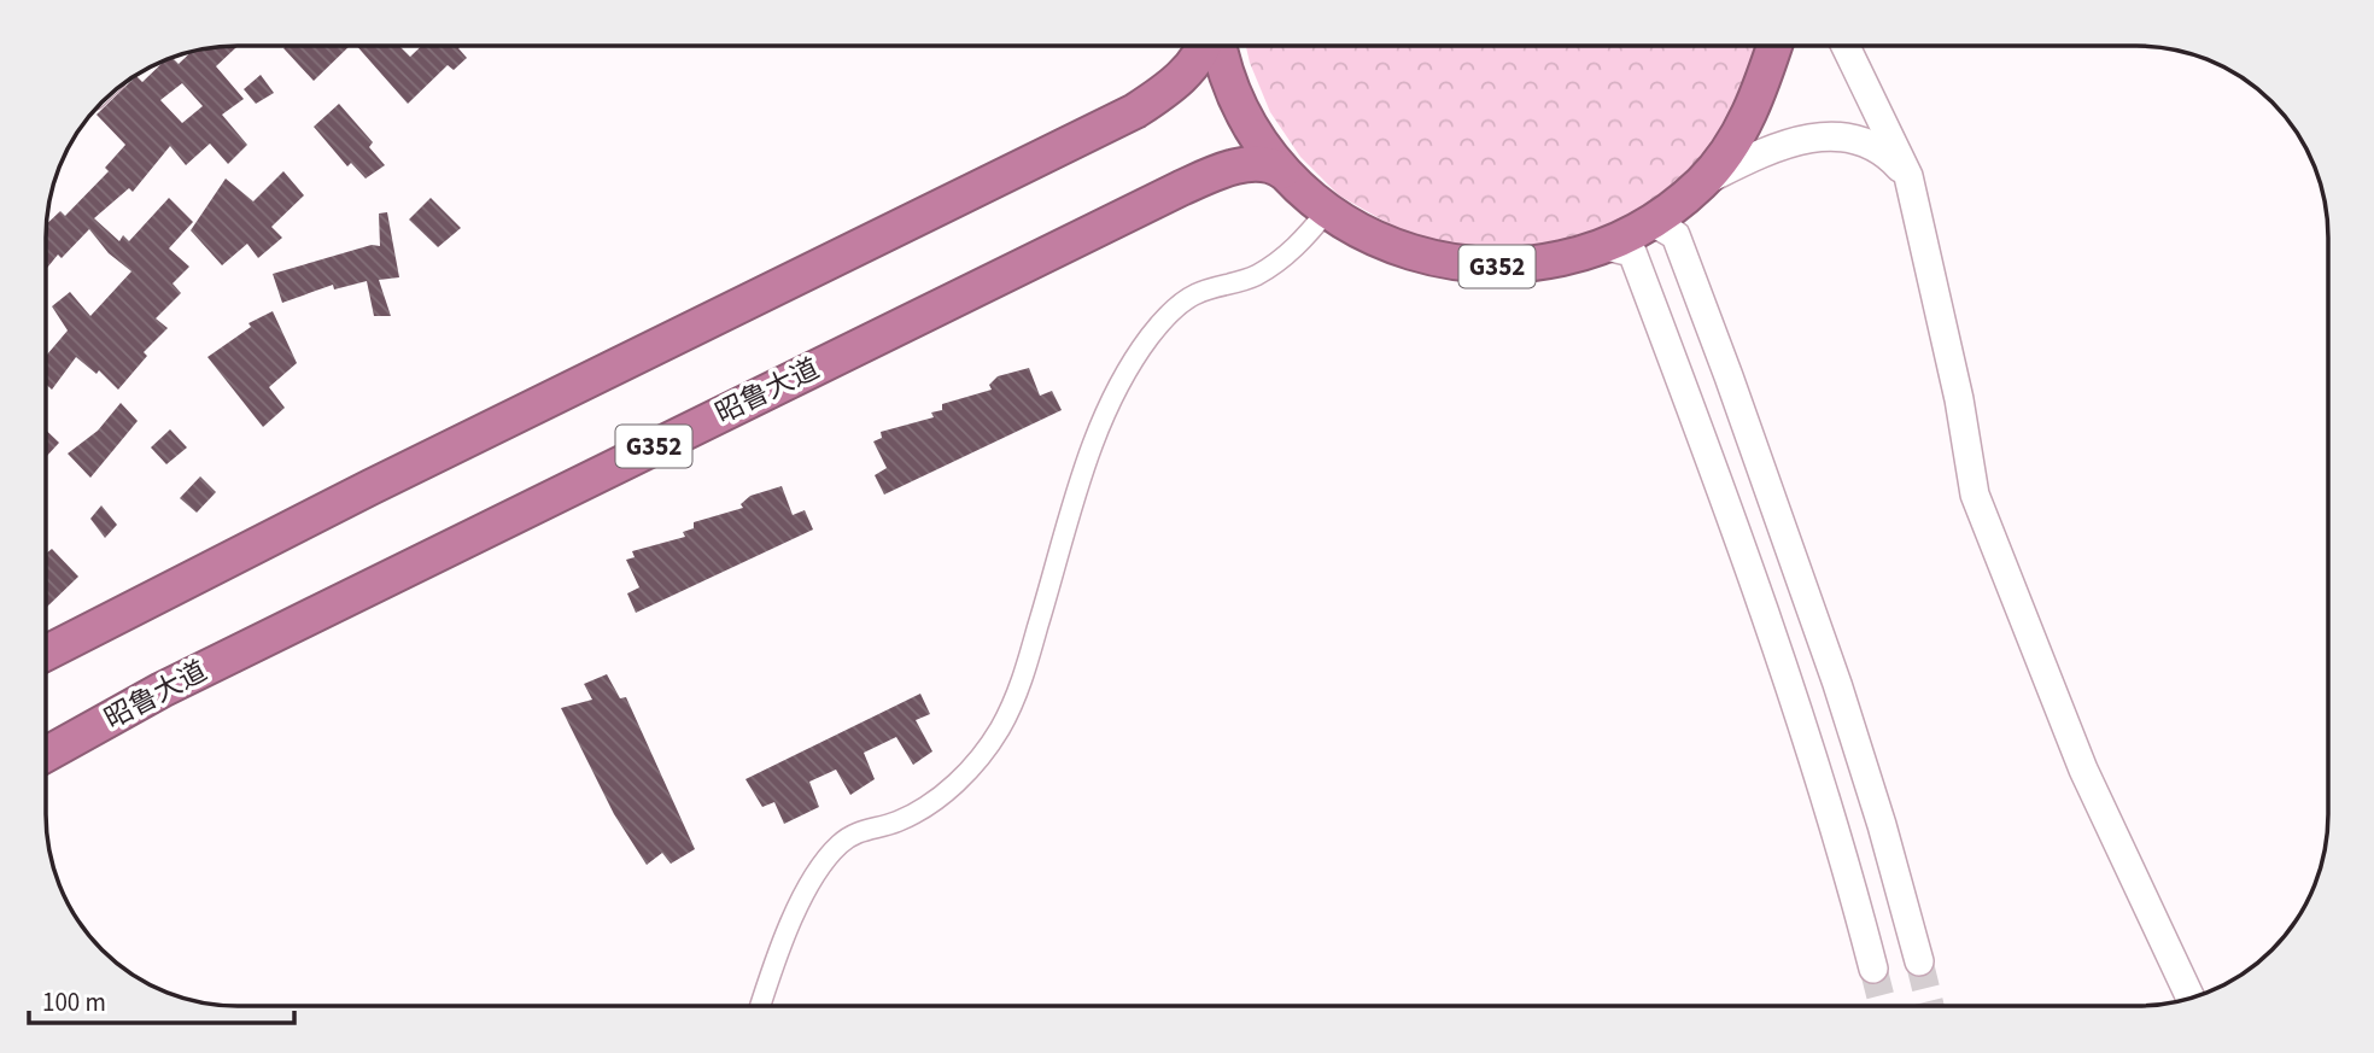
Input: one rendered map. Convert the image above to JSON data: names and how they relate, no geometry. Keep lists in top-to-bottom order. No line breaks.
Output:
{"streets":{"highway":["G352","昭鲁大道"]},"crossings":[["G352","昭鲁大道"]],"scale_bar":"100 m"}
